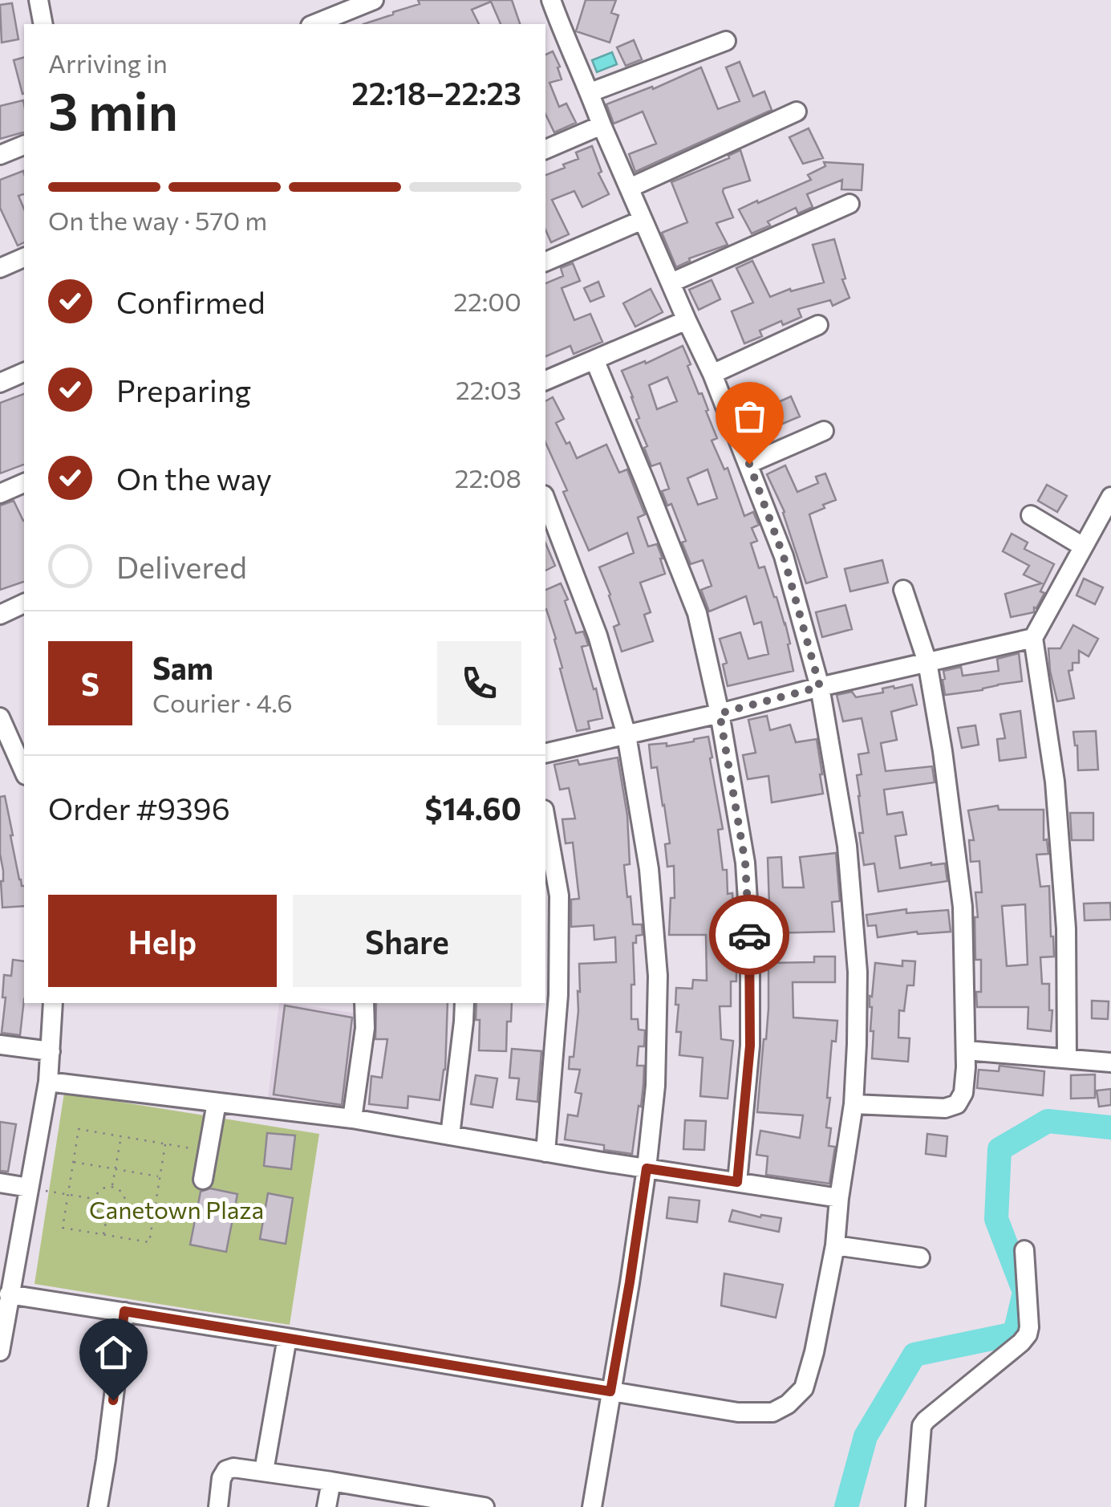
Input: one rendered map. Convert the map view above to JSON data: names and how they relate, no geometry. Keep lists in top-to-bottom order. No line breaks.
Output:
{"parks":["Canetown Plaza"],"page":{"heading":["3 min","Arriving in","22:18–22:23"],"panel":["Sam","Courier · 4.6","Order #9396","$14.60"],"bar":"On the way · 570 m","list":[["Confirmed","22:00"],["Preparing","22:03"],["On the way","22:08"],"Delivered"],"round":"S","buttons":["Help","Share"]}}
